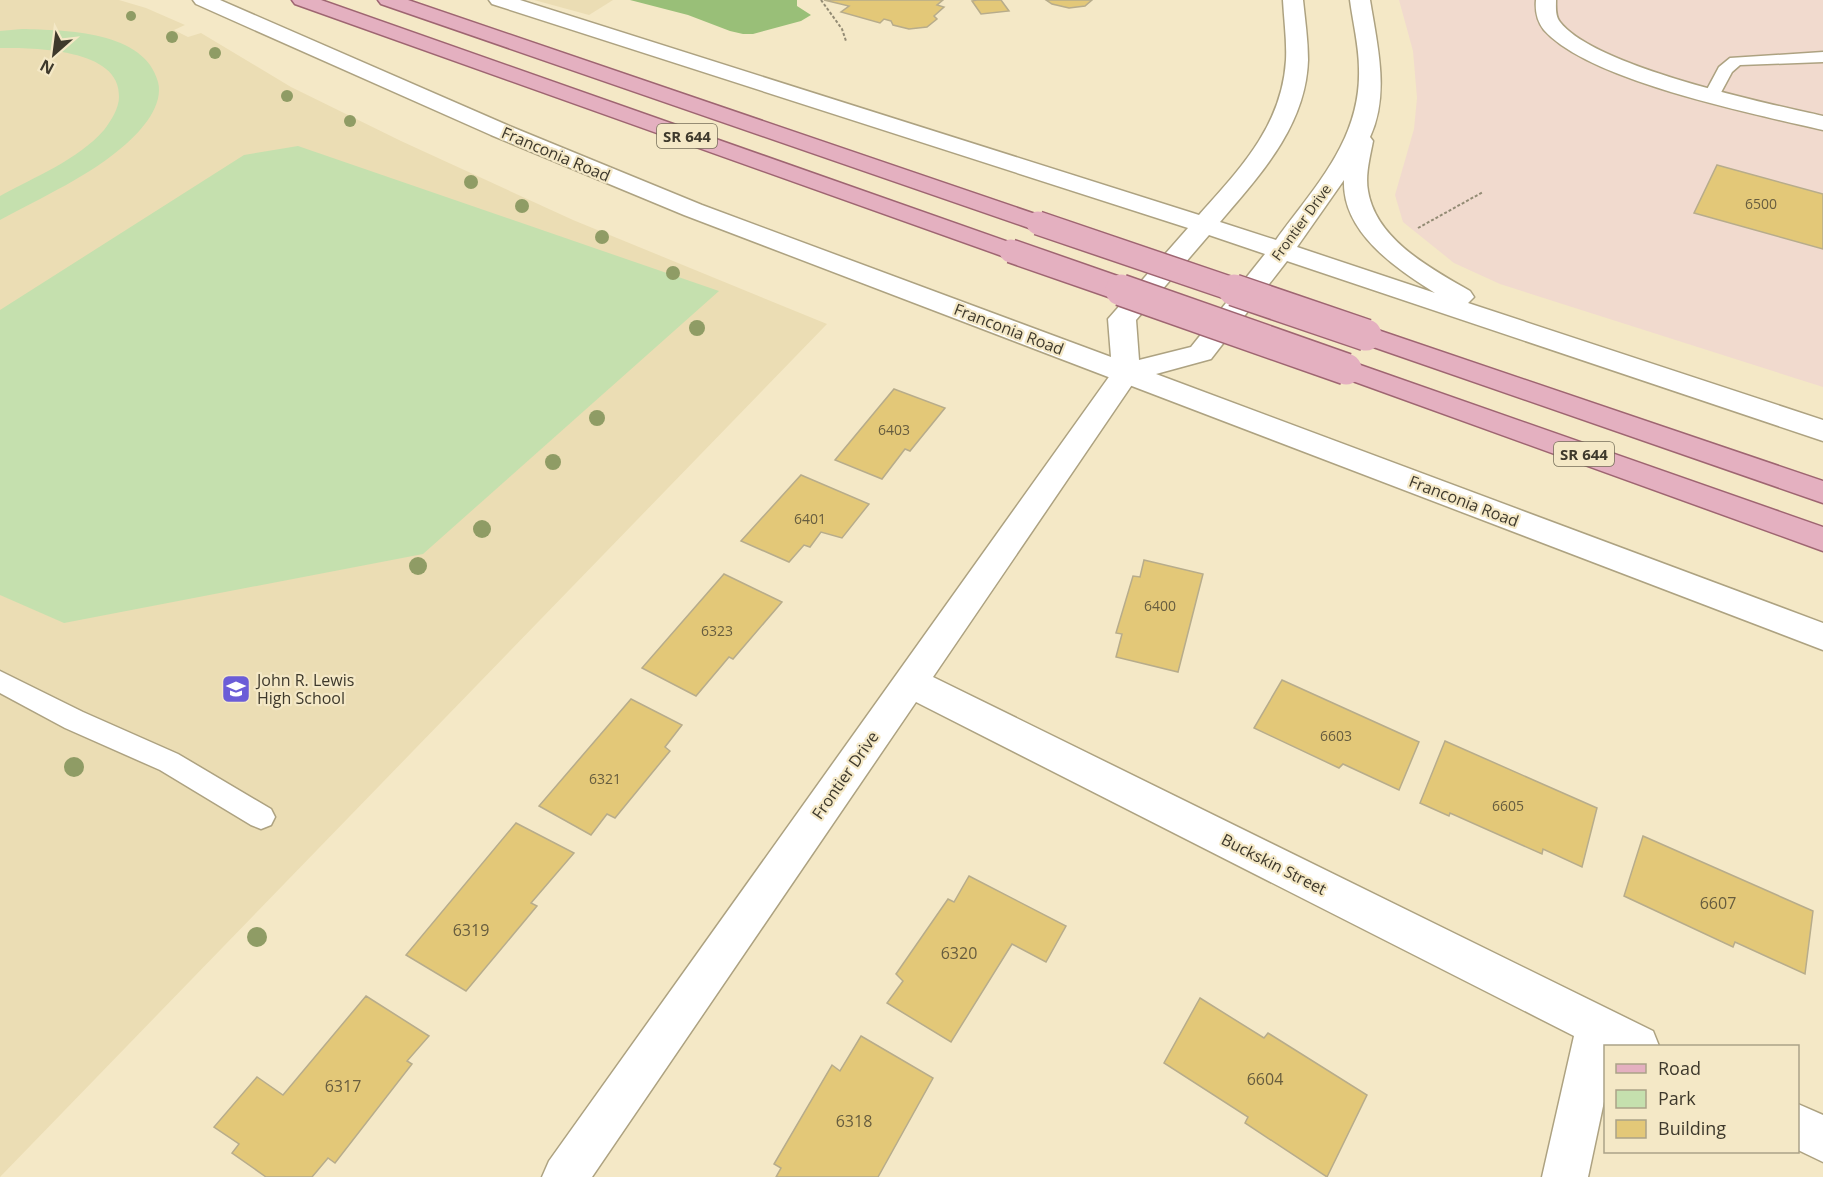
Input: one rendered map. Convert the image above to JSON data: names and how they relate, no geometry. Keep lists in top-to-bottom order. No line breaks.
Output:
{"streets":{"main road":["SR 644","Franconia Road","Frontier Drive","Buckskin Street"]},"crossings":[["Franconia Road","Frontier Drive"],["Frontier Drive","Buckskin Street"]],"places":{"school or university":["John R. Lewis High School"]},"house_numbers":["6500","6403","6401","6400","6323","6603","6321","6605","6607","6319","6320","6604","6317","6318"],"legend":["Road","Park","Building"],"north":"bottom left"}
